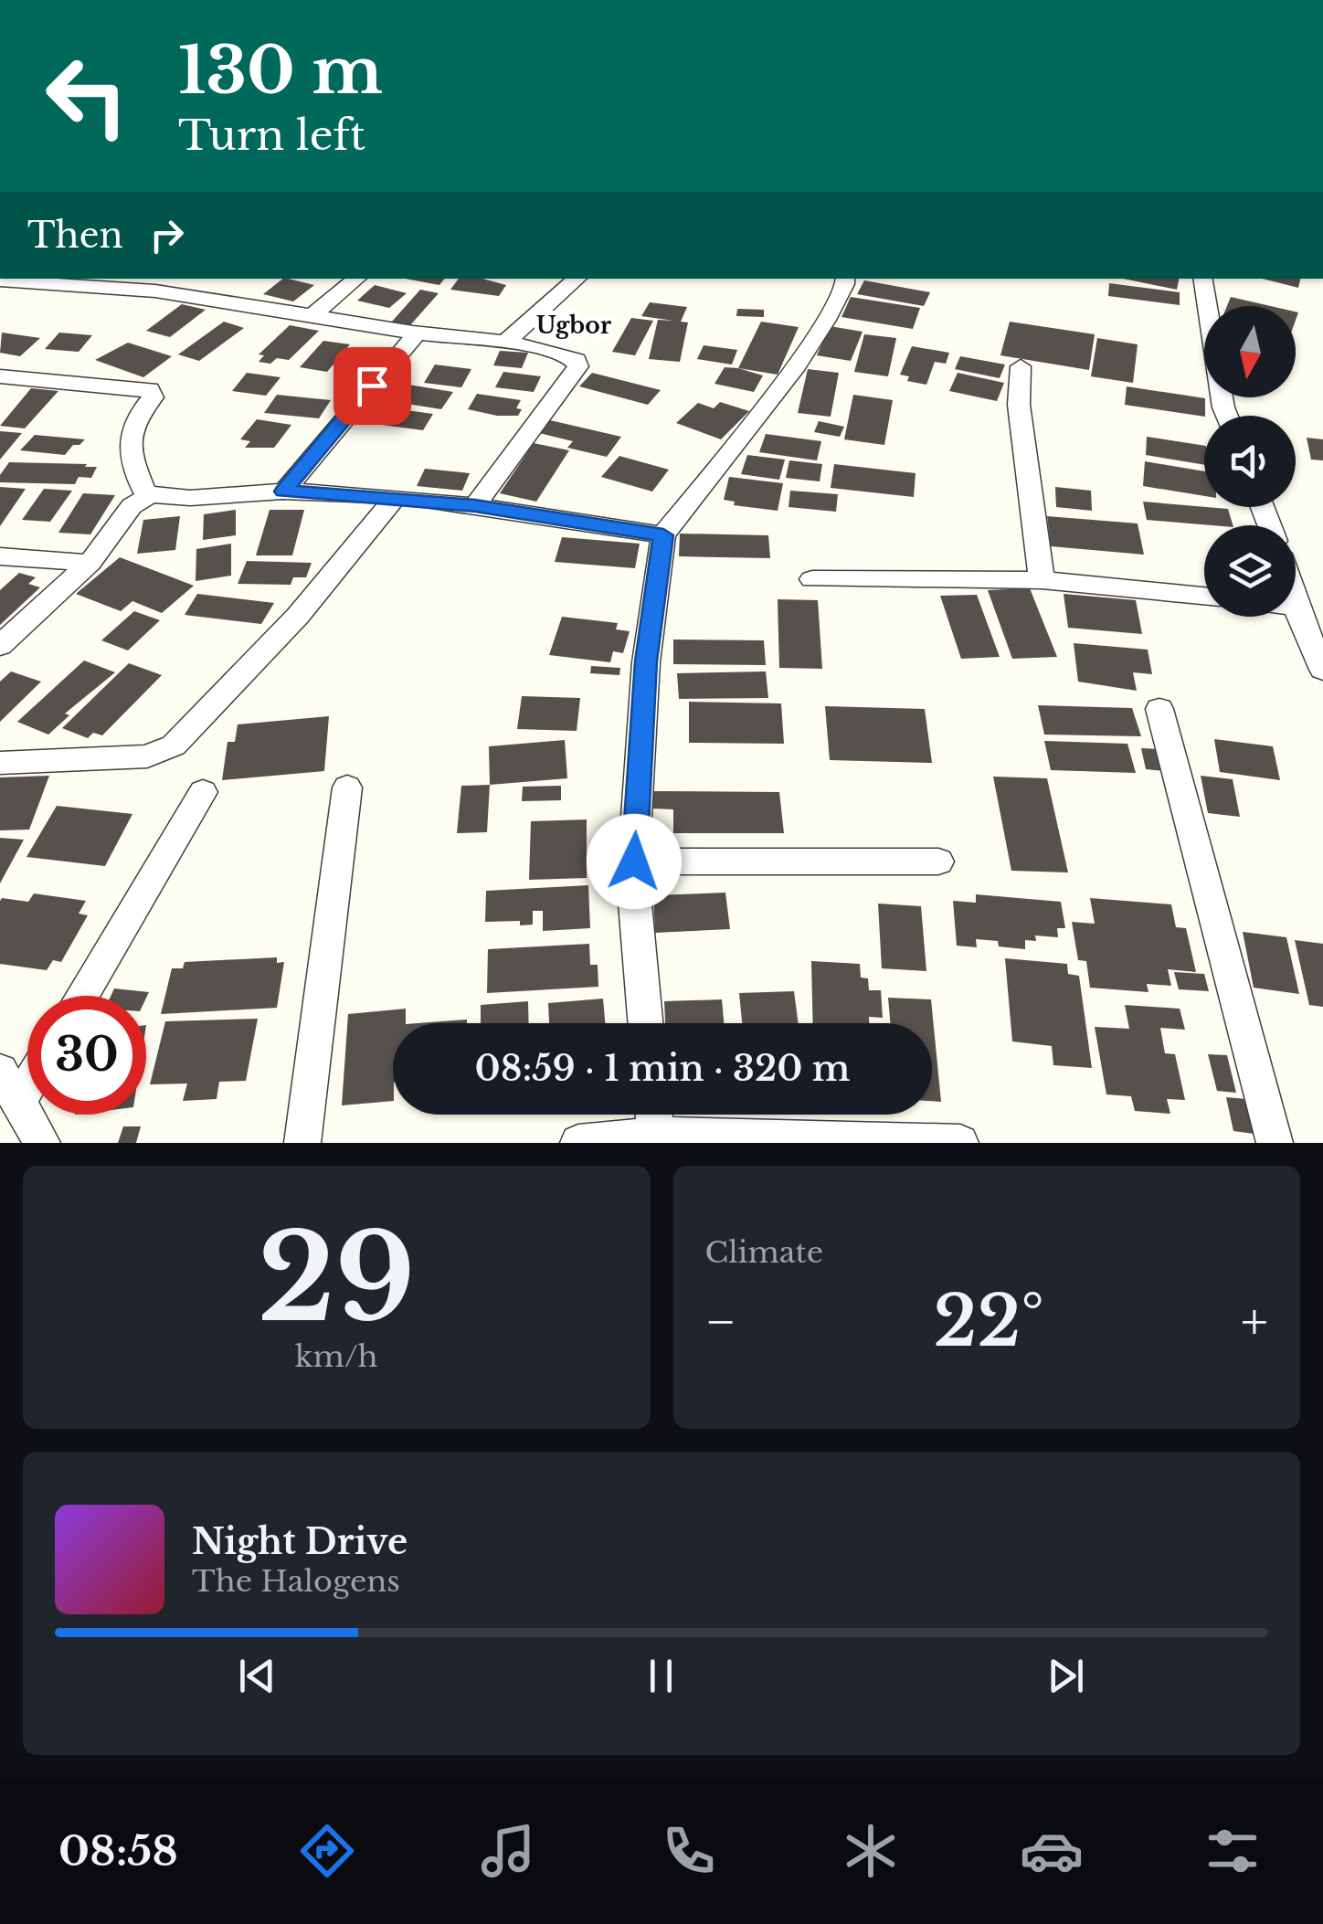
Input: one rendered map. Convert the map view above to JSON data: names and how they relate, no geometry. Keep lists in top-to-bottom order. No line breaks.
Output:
{"districts":["Ugbor"],"north":"bottom","page":{"turn":["130 m","Turn left"],"then":"Then","limit":"30","trip":"08:59 · 1 min · 320 m","tile":[["29","km/h"],"Climate"],"heat":["−","22°","+"],"song":["Night Drive","The Halogens"],"tabs":"08:58"}}
